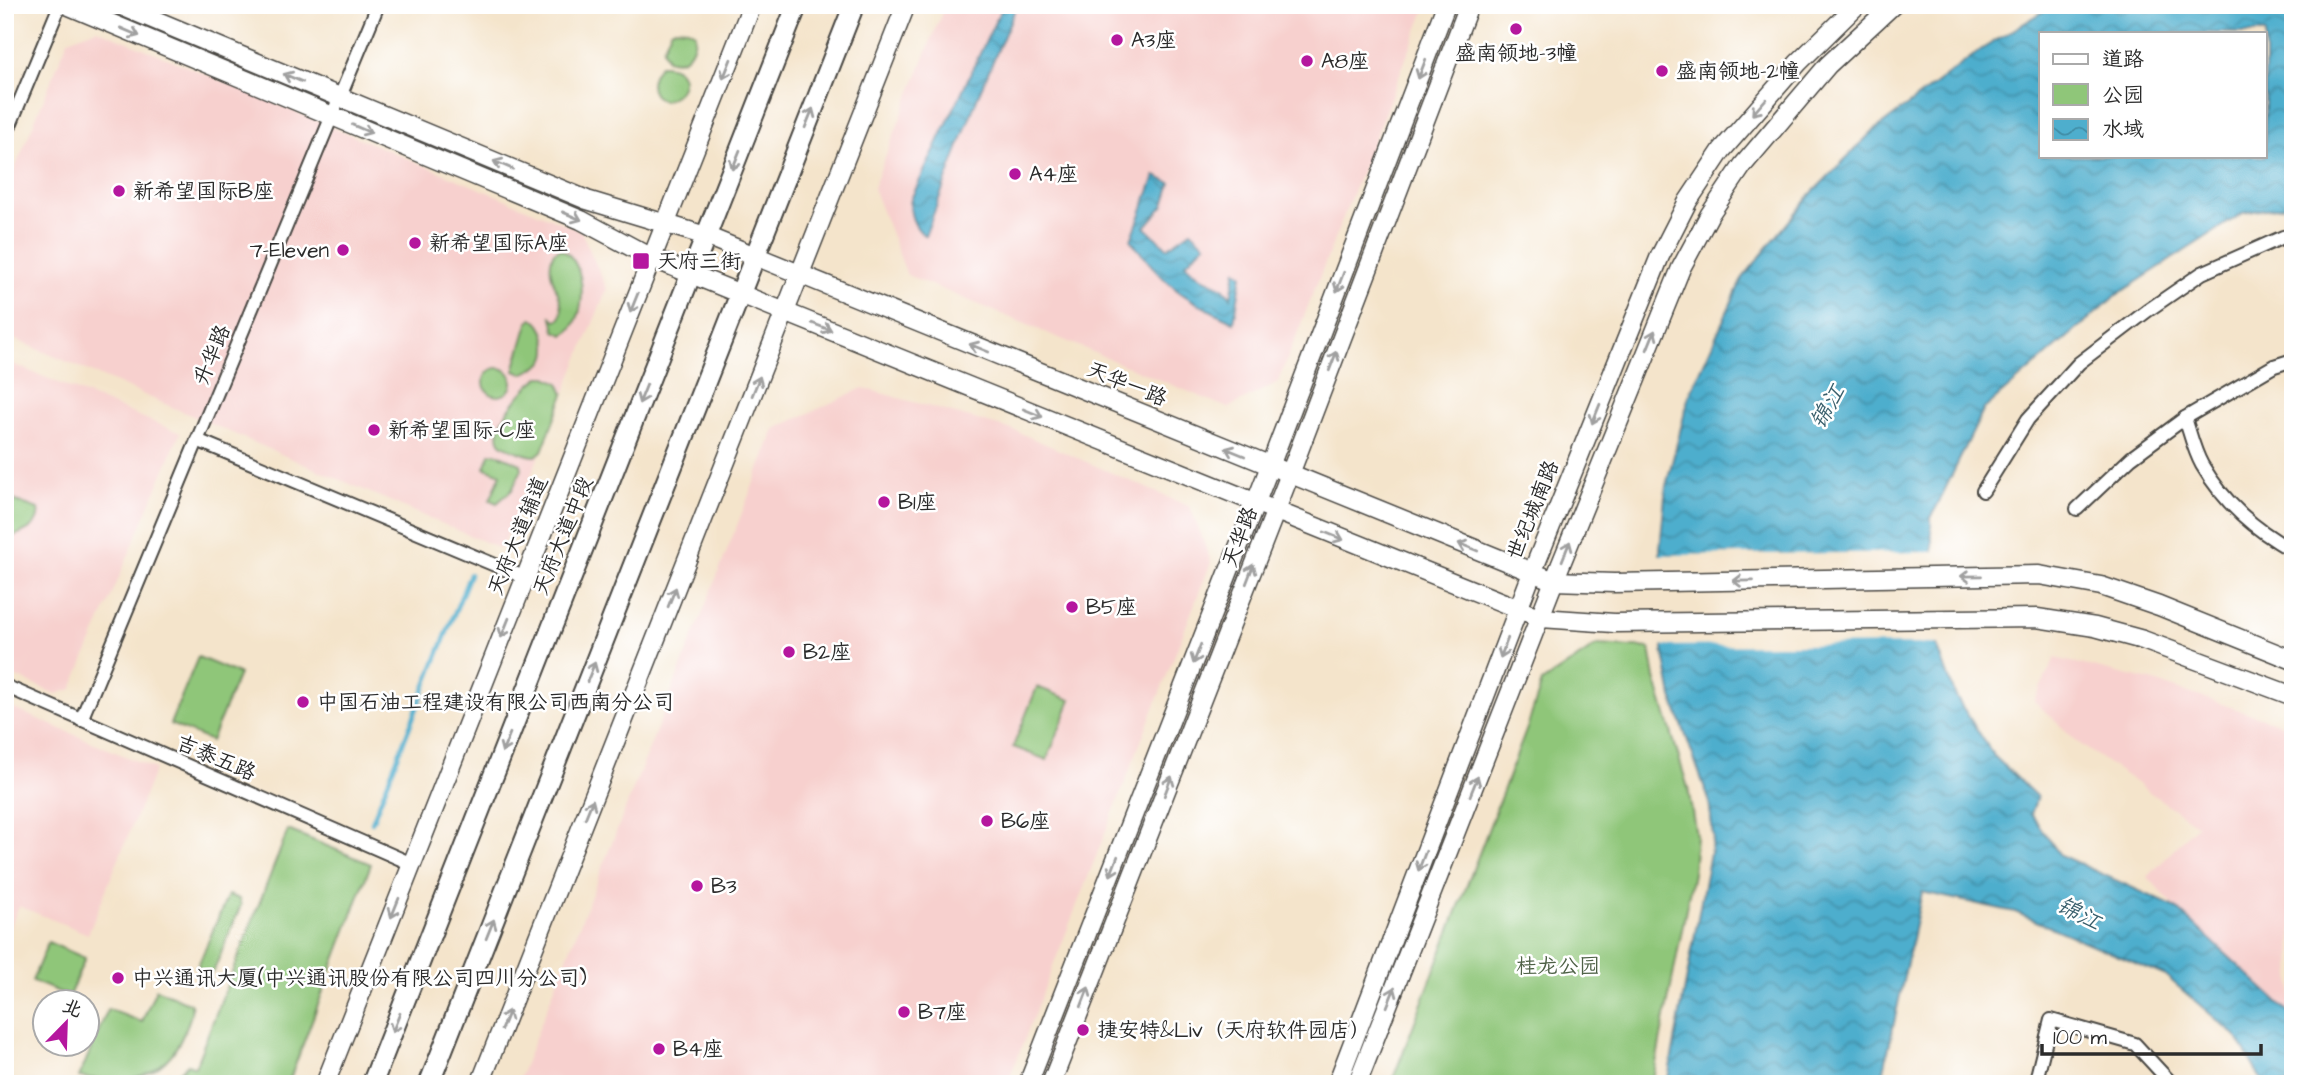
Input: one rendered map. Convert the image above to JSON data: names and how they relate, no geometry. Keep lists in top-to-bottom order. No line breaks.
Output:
{"streets":{"main road":["天府大道中段"],"street":["升华路","天华一路","世纪城南路","天府大道辅道","天华路","吉泰五路"]},"crossings":[["升华路","吉泰五路"],["天华一路","世纪城南路"],["天华一路","天府大道中段"],["天华一路","天华路"],["天府大道辅道","吉泰五路"]],"water":["锦江"],"parks":["桂龙公园"],"places":{"other":["盛南领地-3幢","A3座","A8座","盛南领地-2幢","A4座","新希望国际B座","新希望国际A座","7-Eleven","新希望国际-C座","B1座","B5座","B2座","中国石油工程建设有限公司西南分公司","B6座","B3","中兴通讯大厦(中兴通讯股份有限公司四川分公司)","B7座","捷安特&Liv（天府软件园店）","B4座"],"transit":["天府三街"]},"legend":["道路","公园","水域"],"scale_bar":"100 m","north":"top right"}
